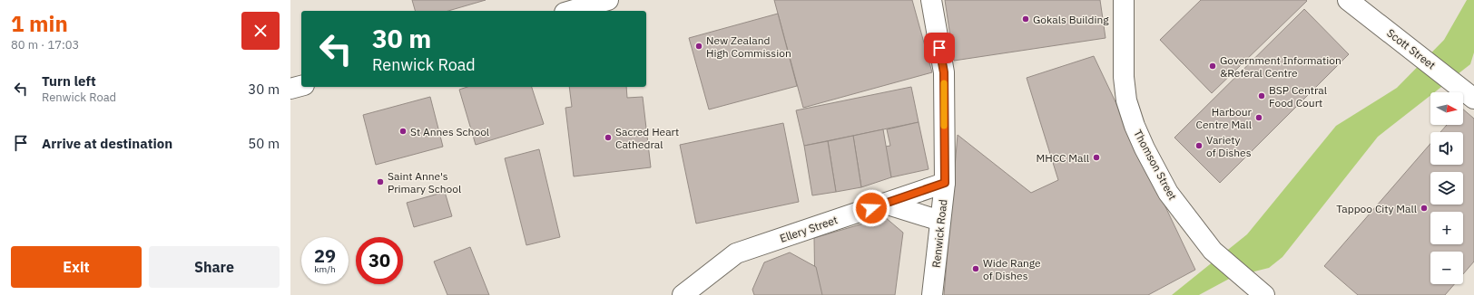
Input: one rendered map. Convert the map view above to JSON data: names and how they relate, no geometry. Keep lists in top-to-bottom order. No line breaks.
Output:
{"streets":{"main road":["Scott Street","Thomson Street","Ellery Street","Renwick Road"]},"crossings":[["Ellery Street","Renwick Road"]],"places":["Gokals Building","New Zealand High Commission","Government Information &Referal Centre","BSP Central Food Court","Harbour Centre Mall","St Annes School","Sacred Heart Cathedral","Variety of Dishes","MHCC Mall","Saint Anne's Primary School","Tappoo City Mall","Wide Range of Dishes"],"north":"right","page":{"heading":["1 min","80 m · 17:03"],"turn":["30 m","Renwick Road"],"list":[{"name":"Turn left","note":"Renwick Road","value":"30 m"},{"name":"Arrive at destination","value":"50 m"}],"map_buttons":["+","−"],"speed":"29 km/h","limit":"30","buttons":["Exit","Share"]}}
